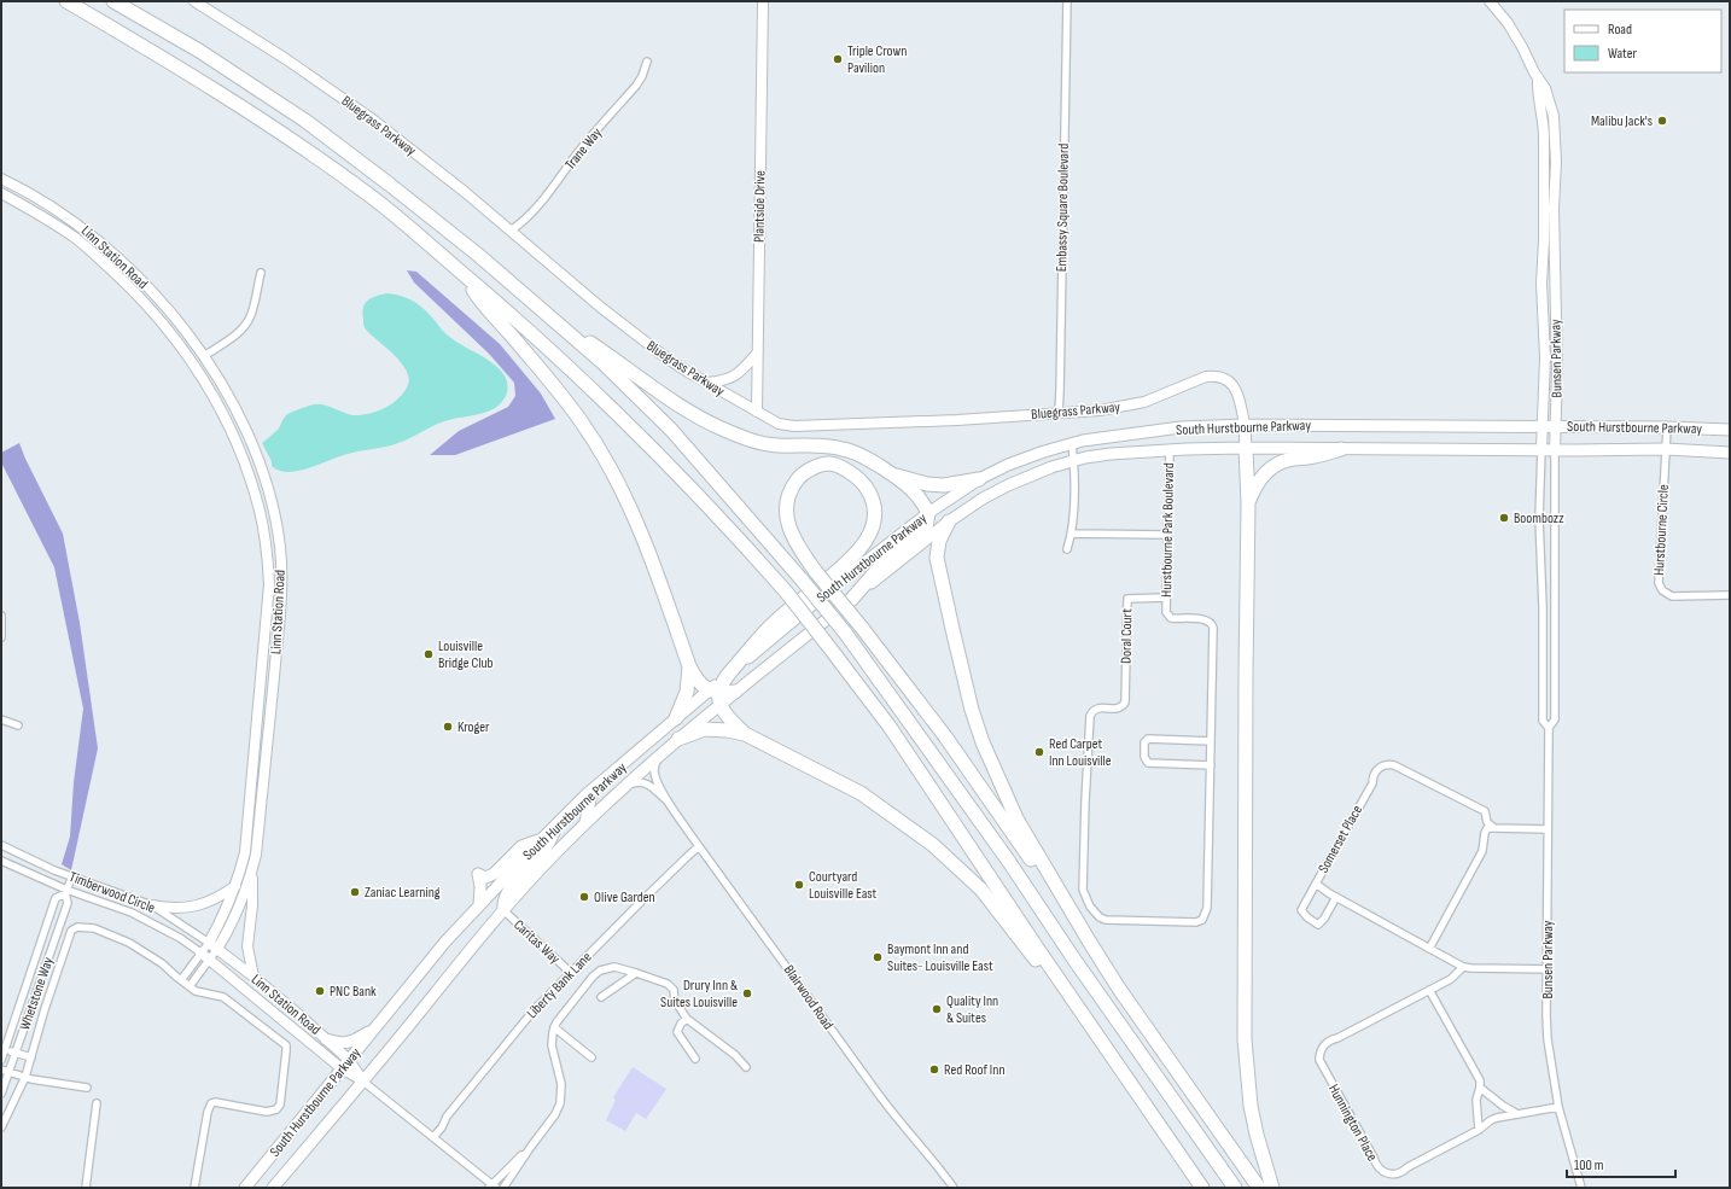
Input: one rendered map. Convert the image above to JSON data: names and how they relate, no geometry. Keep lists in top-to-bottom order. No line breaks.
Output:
{"streets":{"main road":["South Hurstbourne Parkway"],"street":["Bluegrass Parkway","Trane Way","Plantside Drive","Embassy Square Boulevard","Linn Station Road","Bunsen Parkway","Hurstbourne Park Boulevard","Hurstbourne Circle","Doral Court","Somerset Place","Timberwood Circle","Caritas Way","Liberty Bank Lane","Whetstone Way","Blairwood Road","Hunnington Place"]},"crossings":[["Bluegrass Parkway","Trane Way"],["Bluegrass Parkway","Plantside Drive"],["Bluegrass Parkway","Embassy Square Boulevard"],["Bluegrass Parkway","South Hurstbourne Parkway"],["Linn Station Road","South Hurstbourne Parkway"],["Linn Station Road","Timberwood Circle"],["Linn Station Road","Liberty Bank Lane"],["Bunsen Parkway","South Hurstbourne Parkway"],["Bunsen Parkway","Somerset Place"],["Bunsen Parkway","Hunnington Place"],["South Hurstbourne Parkway","Hurstbourne Park Boulevard"],["South Hurstbourne Parkway","Hurstbourne Circle"],["South Hurstbourne Parkway","Timberwood Circle"],["South Hurstbourne Parkway","Caritas Way"],["South Hurstbourne Parkway","Blairwood Road"],["Hurstbourne Park Boulevard","Doral Court"],["Somerset Place","Hunnington Place"],["Timberwood Circle","Whetstone Way"],["Caritas Way","Liberty Bank Lane"],["Liberty Bank Lane","Blairwood Road"]],"places":["Triple Crown Pavilion","Malibu Jack's","Boombozz","Louisville Bridge Club","Kroger","Red Carpet Inn Louisville","Courtyard Louisville East","Zaniac Learning","Olive Garden","Baymont Inn and Suites- Louisville East","PNC Bank","Drury Inn & Suites Louisville","Quality Inn & Suites","Red Roof Inn"],"legend":["Road","Water"],"scale_bar":"100 m"}
